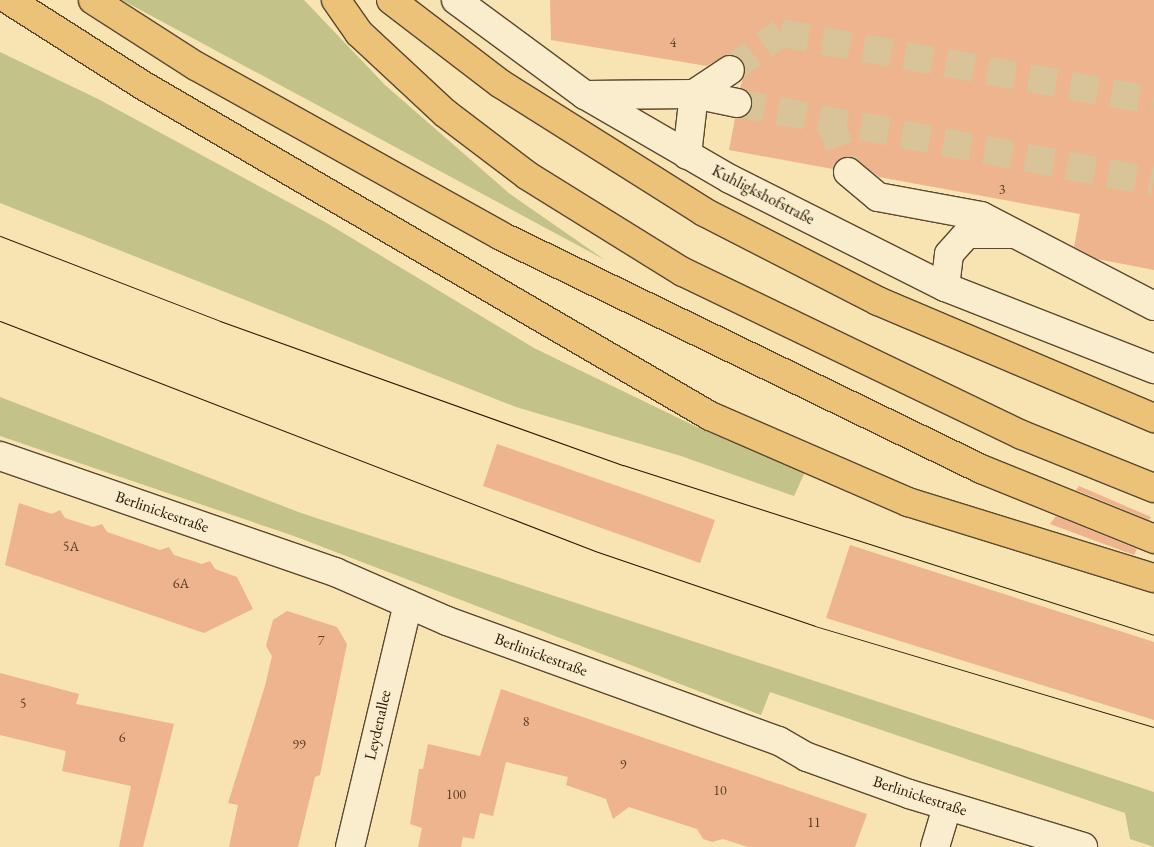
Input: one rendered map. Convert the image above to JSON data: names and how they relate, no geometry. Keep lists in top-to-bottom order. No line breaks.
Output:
{"streets":{"street":["Kuhligkshofstraße","Berlinickestraße","Leydenallee"]},"crossings":[["Berlinickestraße","Leydenallee"]],"house_numbers":["4","3","5A","6A","7","5","8","6","99","9","10","100","11"]}
